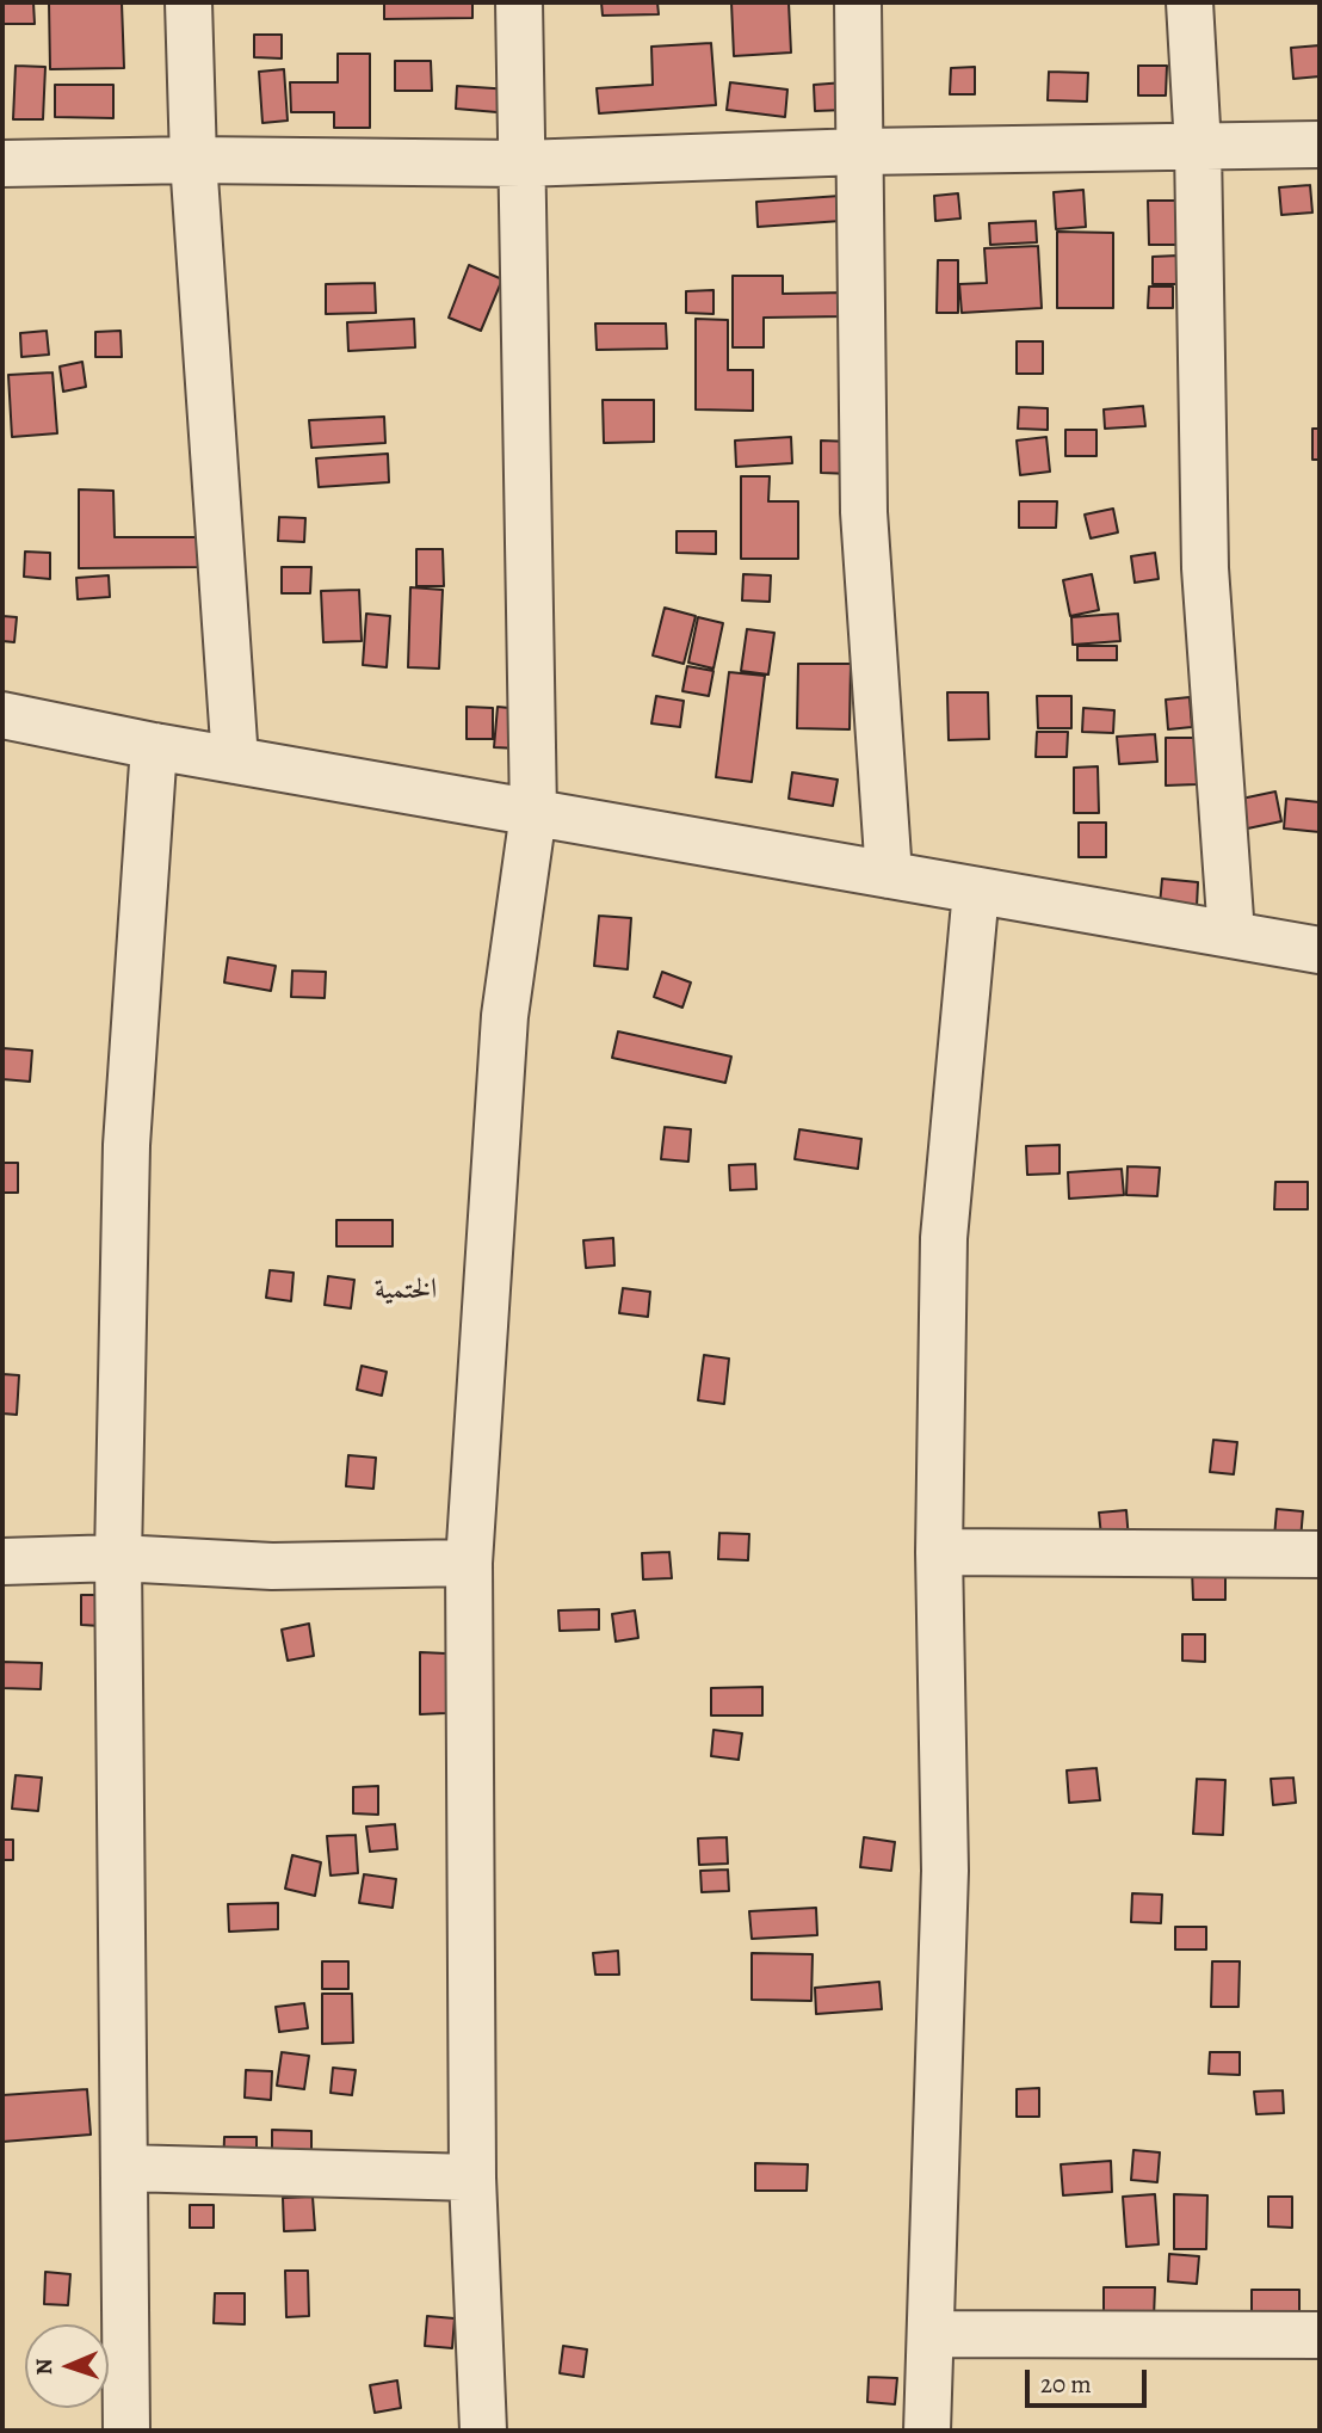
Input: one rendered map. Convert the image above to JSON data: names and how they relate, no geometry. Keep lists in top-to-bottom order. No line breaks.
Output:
{"districts":["الختمية"],"scale_bar":"20 m","north":"left"}
